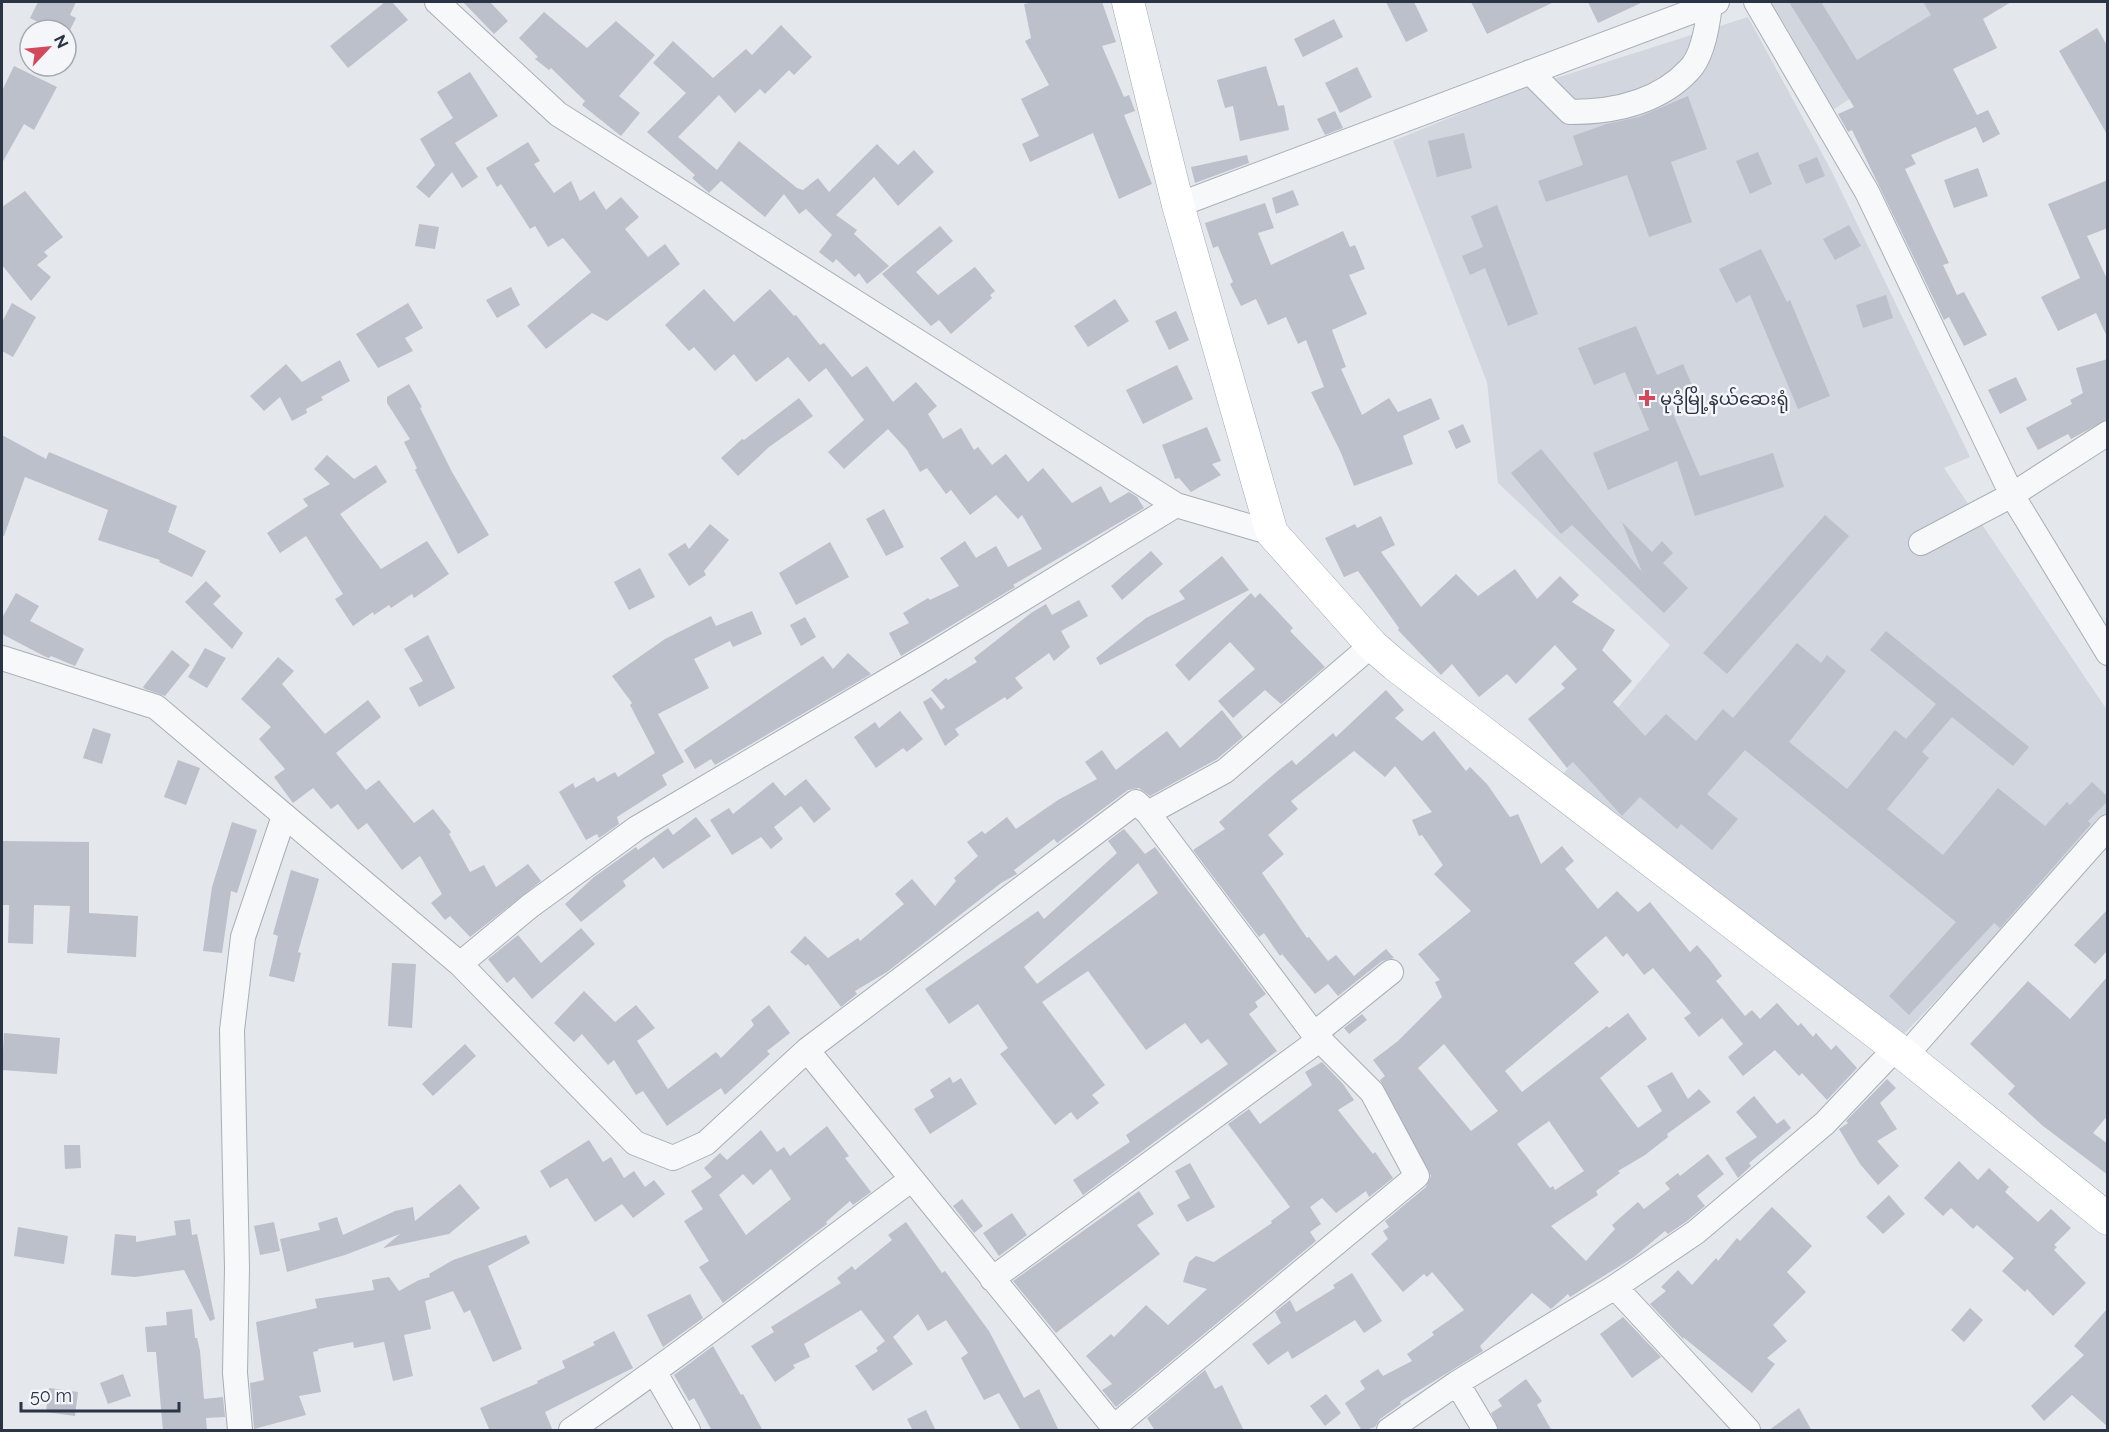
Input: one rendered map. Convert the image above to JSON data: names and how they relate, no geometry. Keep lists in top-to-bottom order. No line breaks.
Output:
{"places":{"health":["မုဒုံမြို့နယ်ဆေးရုံ"]},"scale_bar":"50 m","north":"top right"}
